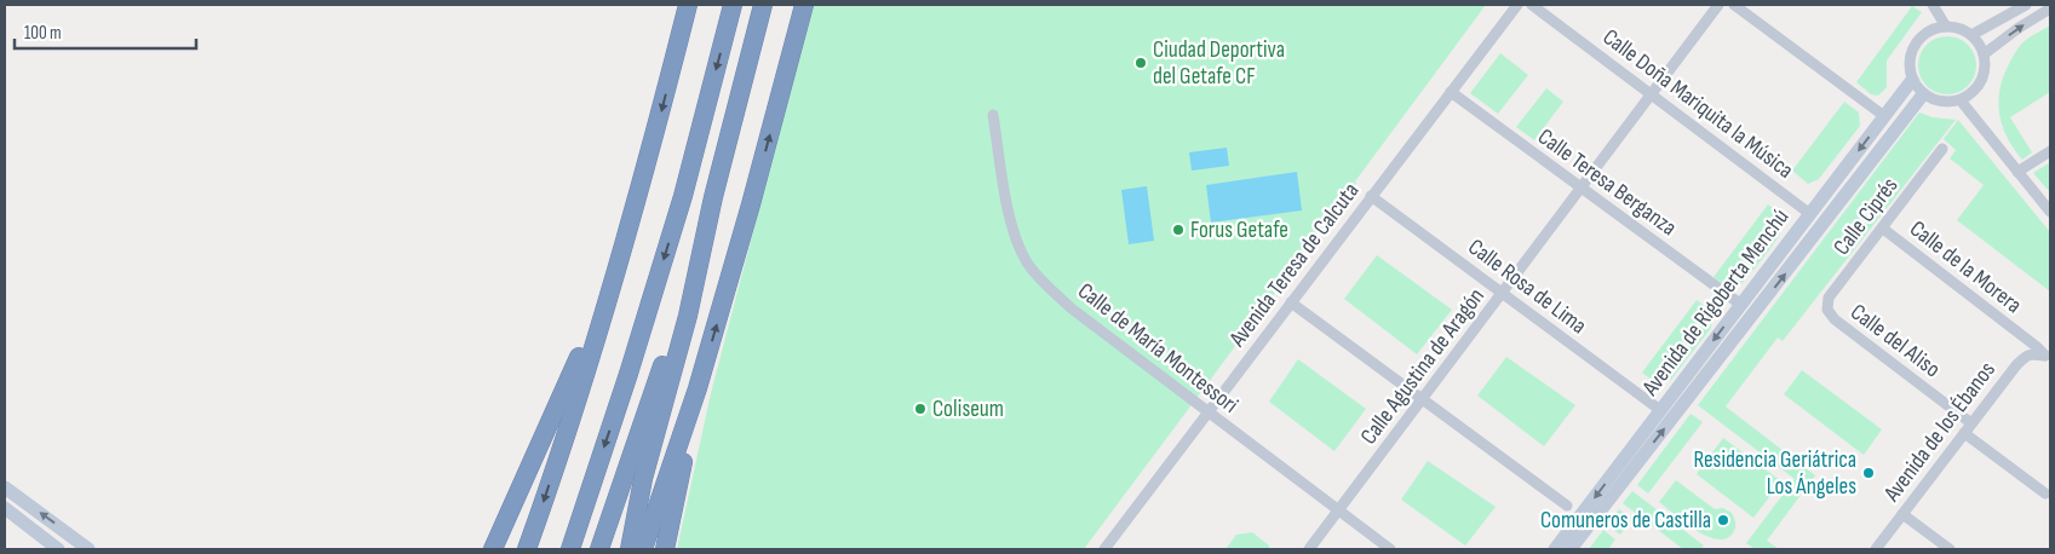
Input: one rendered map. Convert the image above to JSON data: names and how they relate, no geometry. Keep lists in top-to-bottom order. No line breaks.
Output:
{"streets":{"street":["Calle Doña Mariquita la Música","Calle Teresa Berganza","Calle Ciprés","Avenida Teresa de Calcuta","Calle de la Morera","Calle Rosa de Lima","Avenida de Rigoberta Menchú","Calle del Aliso","Calle de María Montessori","Calle Agustina de Aragón","Avenida de los Ébanos"]},"crossings":[["Calle Doña Mariquita la Música","Avenida de Rigoberta Menchú"],["Calle Doña Mariquita la Música","Calle Agustina de Aragón"],["Calle Teresa Berganza","Avenida Teresa de Calcuta"],["Calle Teresa Berganza","Avenida de Rigoberta Menchú"],["Calle Teresa Berganza","Calle Agustina de Aragón"],["Calle Ciprés","Calle de la Morera"],["Calle Ciprés","Calle del Aliso"],["Avenida Teresa de Calcuta","Calle Rosa de Lima"],["Avenida Teresa de Calcuta","Calle de María Montessori"],["Calle de la Morera","Avenida de los Ébanos"],["Calle Rosa de Lima","Avenida de Rigoberta Menchú"],["Calle Rosa de Lima","Calle Agustina de Aragón"],["Calle del Aliso","Avenida de los Ébanos"],["Calle de María Montessori","Calle Agustina de Aragón"]],"places":["Ciudad Deportiva del Getafe CF","Forus Getafe","Coliseum","Residencia Geriátrica Los Ángeles","Comuneros de Castilla"],"scale_bar":"100 m"}
